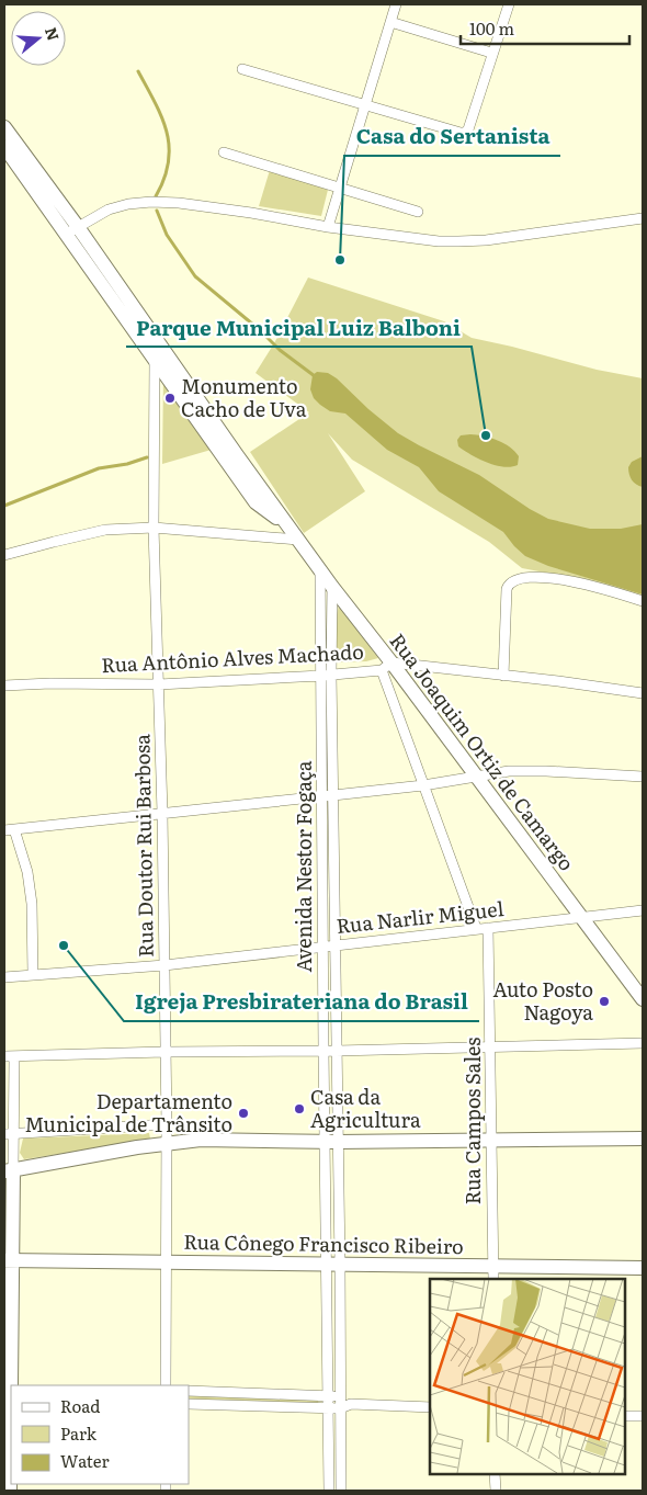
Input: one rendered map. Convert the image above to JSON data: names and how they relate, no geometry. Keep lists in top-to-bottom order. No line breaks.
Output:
{"streets":{"main road":["Rua Joaquim Ortiz de Camargo","Rua Cônego Francisco Ribeiro"],"street":["Rua Antônio Alves Machado","Rua Doutor Rui Barbosa","Avenida Nestor Fogaça","Rua Narlir Miguel","Rua Campos Sales"]},"crossings":[["Rua Antônio Alves Machado","Rua Joaquim Ortiz de Camargo"],["Rua Antônio Alves Machado","Rua Doutor Rui Barbosa"],["Rua Antônio Alves Machado","Avenida Nestor Fogaça"],["Rua Joaquim Ortiz de Camargo","Rua Doutor Rui Barbosa"],["Rua Joaquim Ortiz de Camargo","Avenida Nestor Fogaça"],["Rua Joaquim Ortiz de Camargo","Rua Narlir Miguel"],["Rua Doutor Rui Barbosa","Rua Narlir Miguel"],["Rua Doutor Rui Barbosa","Rua Cônego Francisco Ribeiro"],["Avenida Nestor Fogaça","Rua Narlir Miguel"],["Avenida Nestor Fogaça","Rua Cônego Francisco Ribeiro"],["Rua Narlir Miguel","Rua Campos Sales"],["Rua Campos Sales","Rua Cônego Francisco Ribeiro"]],"places":["Casa do Sertanista","Monumento Cacho de Uva","Parque Municipal Luiz Balboni","Igreja Presbirateriana do Brasil","Auto Posto Nagoya","Casa da Agricultura","Departamento Municipal de Trânsito"],"legend":["Road","Park","Water"],"scale_bar":"100 m","north":"right"}
